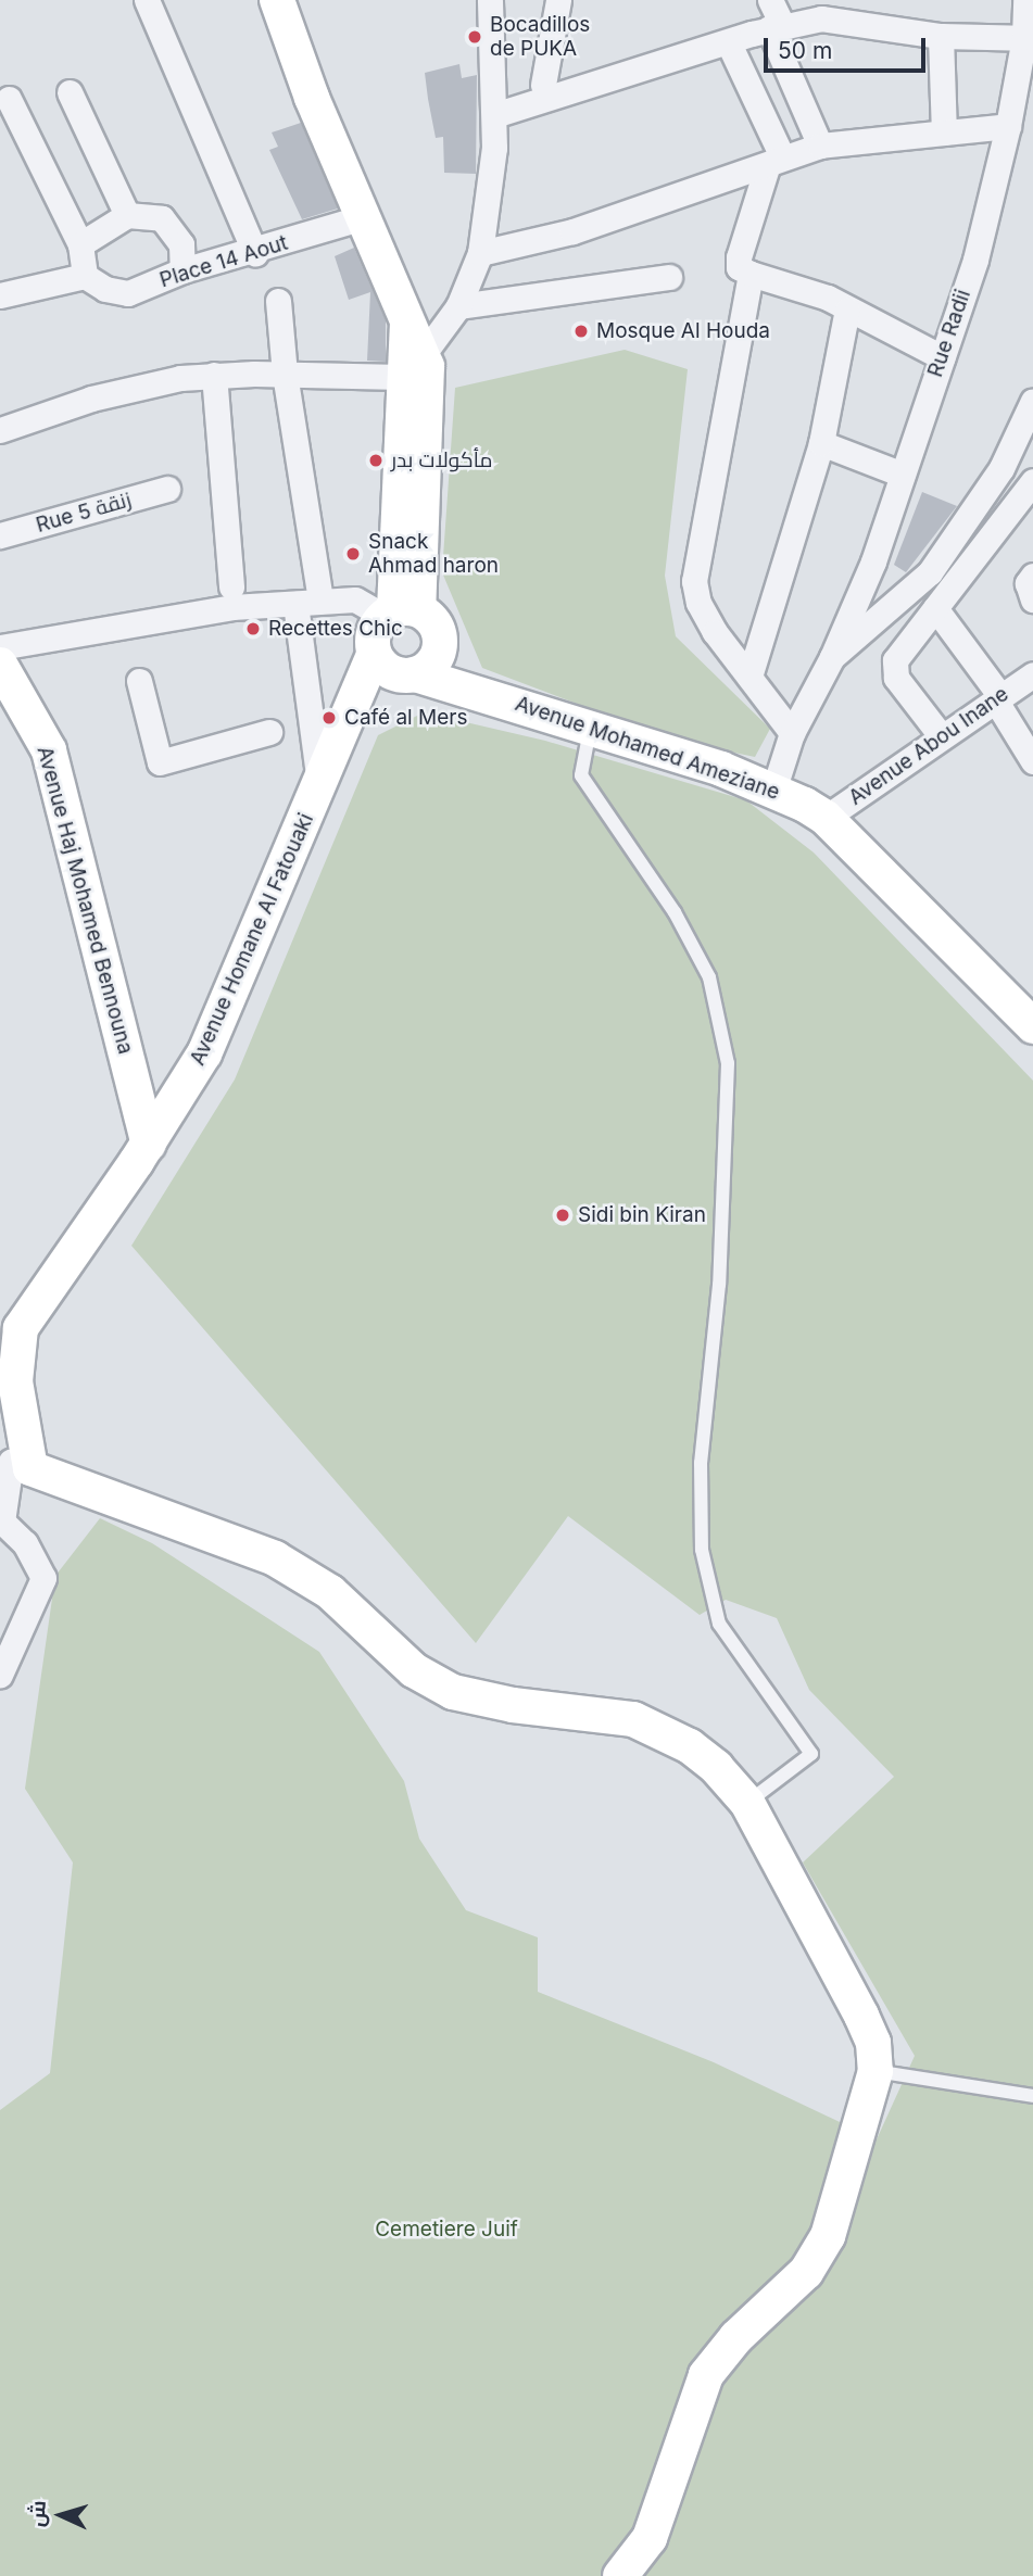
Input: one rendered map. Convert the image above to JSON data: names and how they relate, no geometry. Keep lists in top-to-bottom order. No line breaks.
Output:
{"streets":{"street":["Place 14 Aout","Rue Radii","Rue 5 زنقة","Avenue Abou Inane","Avenue Mohamed Ameziane","Avenue Haj Mohamed Bennouna","Avenue Homane Al Fatouaki"]},"crossings":[["Avenue Abou Inane","Avenue Mohamed Ameziane"],["Avenue Mohamed Ameziane","Avenue Homane Al Fatouaki"],["Avenue Haj Mohamed Bennouna","Avenue Homane Al Fatouaki"]],"parks":["Cemetiere Juif"],"places":["Bocadillos de PUKA","Mosque Al Houda","مأكولات بدر","Snack Ahmad haron","Recettes Chic","Café al Mers","Sidi bin Kiran"],"scale_bar":"50 m","north":"left"}
